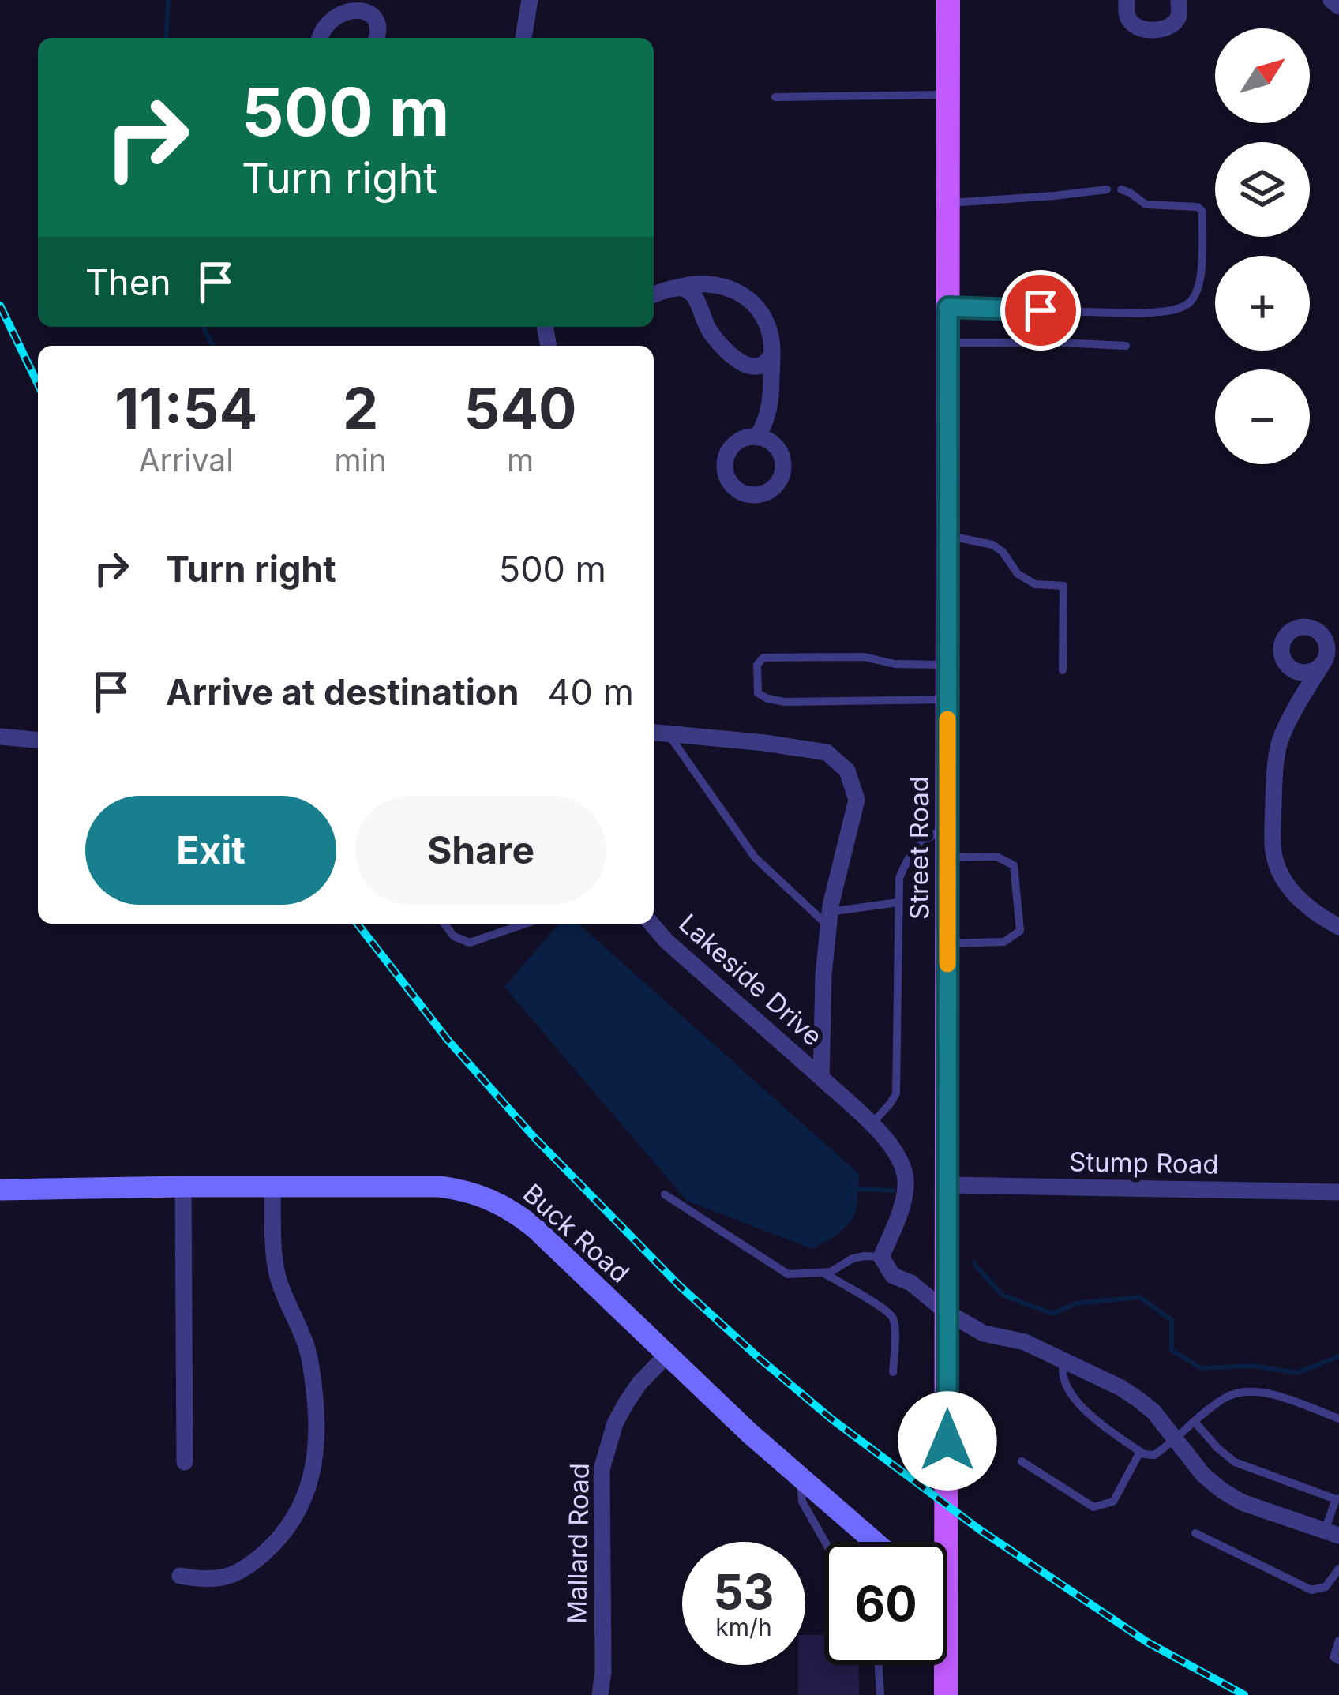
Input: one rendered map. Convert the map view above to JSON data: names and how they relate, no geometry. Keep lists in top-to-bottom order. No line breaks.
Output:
{"streets":{"main road":["Street Road"],"street":["Lakeside Drive","Stump Road","Buck Road","Mallard Road"]},"crossings":[["Street Road","Stump Road"],["Buck Road","Mallard Road"]],"north":"top right","page":{"map_buttons":["+","−"],"turn":["500 m","Turn right"],"then":"Then","eta":["11:54","Arrival","2","min","540","m"],"list":[{"name":"Turn right","value":"500 m"},{"name":"Arrive at destination","value":"40 m"}],"buttons":["Exit","Share"],"speed":"53 km/h","limit":"60"}}
